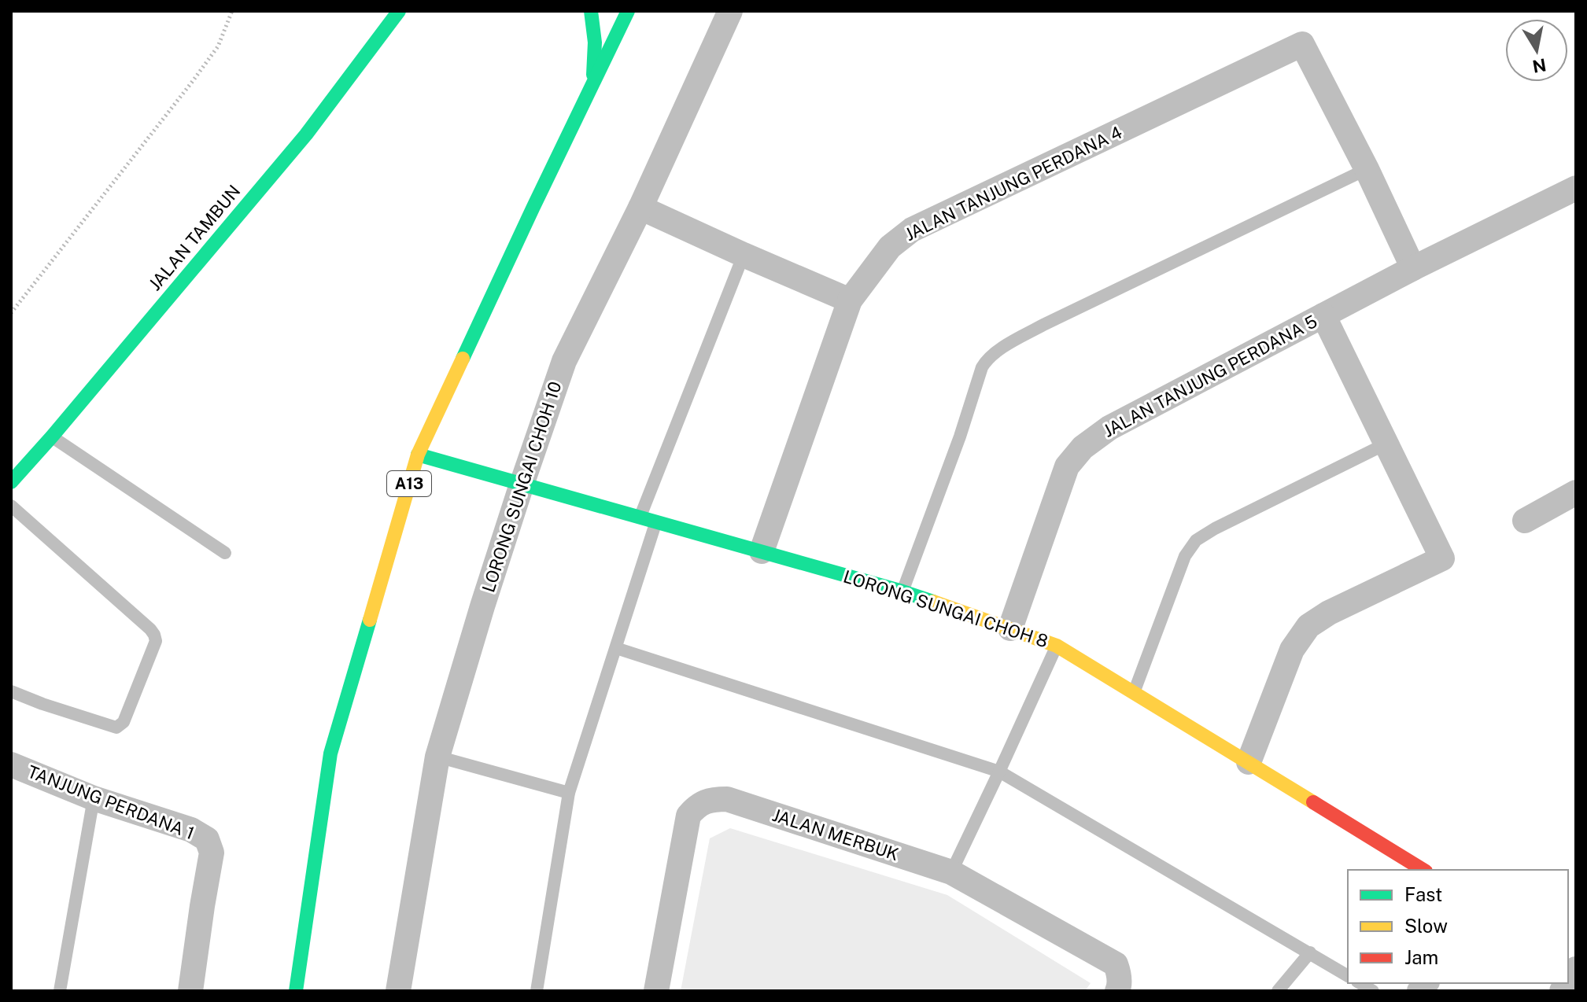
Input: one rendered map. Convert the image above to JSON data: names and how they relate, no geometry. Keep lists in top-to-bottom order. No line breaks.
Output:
{"streets":{"main road":["JALAN TAMBUN","A13","LORONG SUNGAI CHOH 8"],"street":["JALAN TANJUNG PERDANA 4","JALAN TANJUNG PERDANA 5","LORONG SUNGAI CHOH 10","TANJUNG PERDANA 1","JALAN MERBUK"]},"crossings":[["JALAN TANJUNG PERDANA 4","LORONG SUNGAI CHOH 8"],["JALAN TANJUNG PERDANA 5","LORONG SUNGAI CHOH 8"],["A13","LORONG SUNGAI CHOH 8"],["LORONG SUNGAI CHOH 10","LORONG SUNGAI CHOH 8"]],"legend":["Fast","Slow","Jam"],"north":"bottom"}
